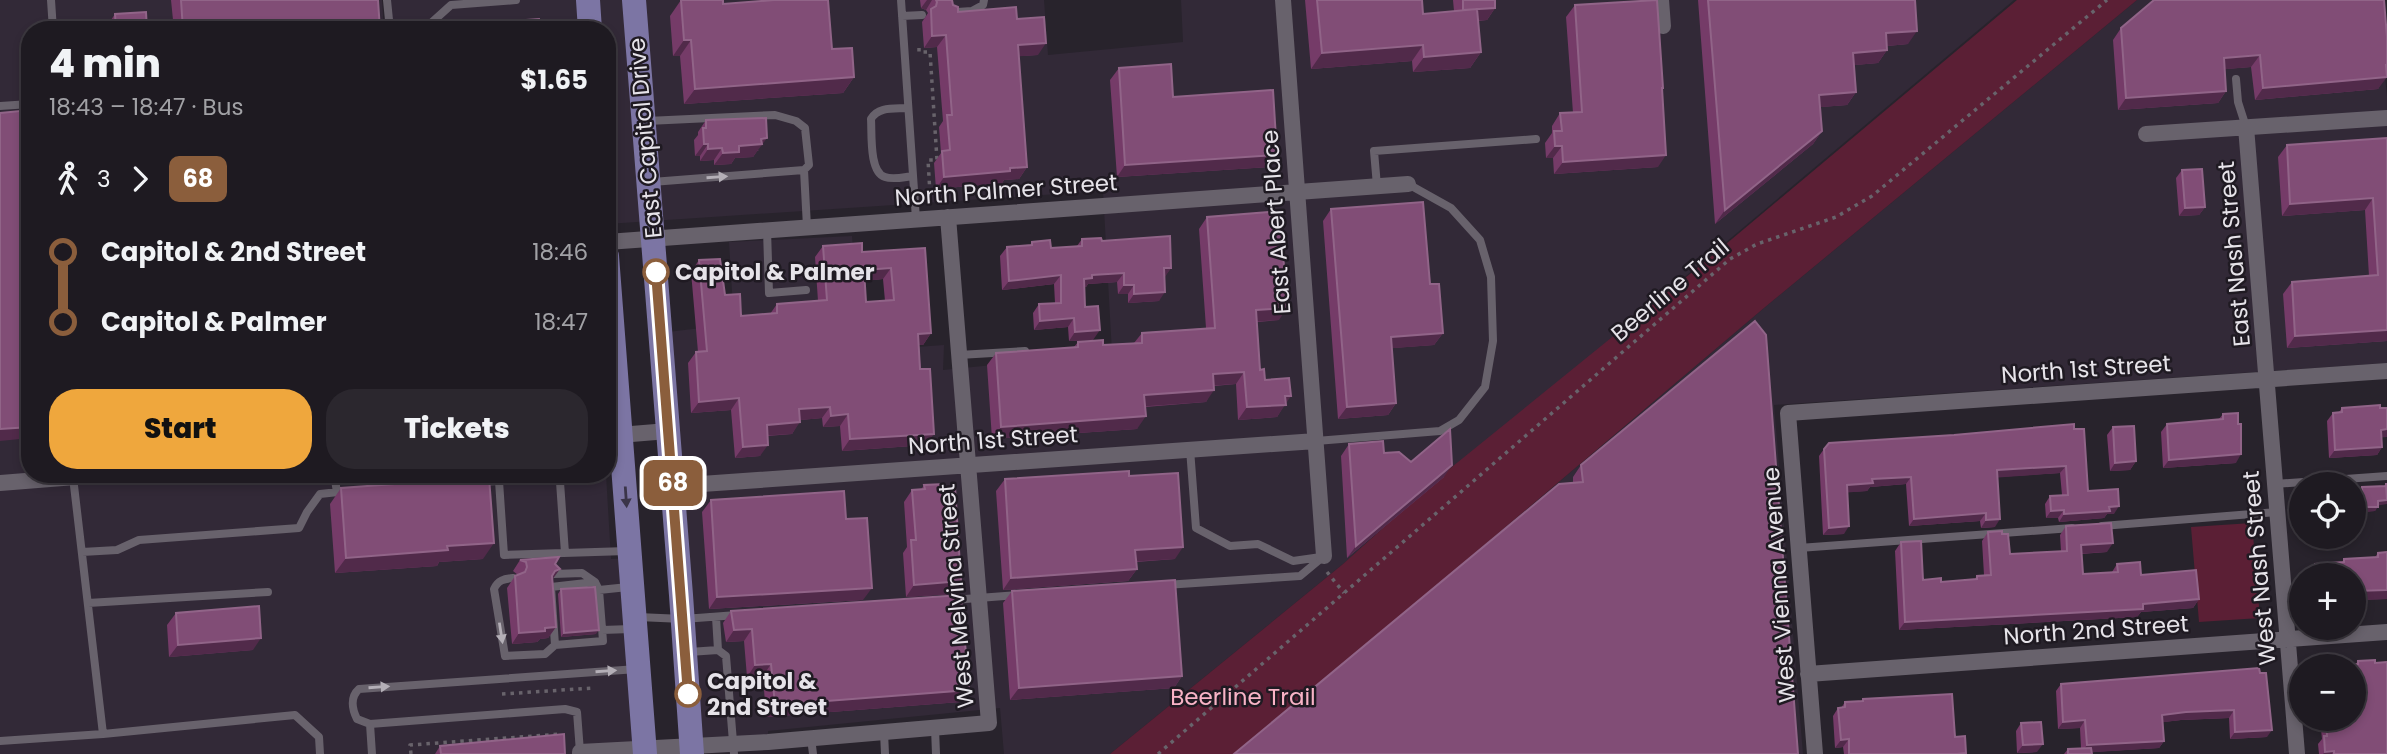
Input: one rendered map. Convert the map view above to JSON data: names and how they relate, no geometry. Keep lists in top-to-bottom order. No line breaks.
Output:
{"streets":{"main road":["East Capitol Drive"],"street":["North Palmer Street","East Abert Place","East Nash Street","North 1st Street","West Nash Street","West Vienna Avenue","West Melvina Street","North 2nd Street"],"path":["Beerline Trail"]},"crossings":[["East Capitol Drive","North Palmer Street"],["East Capitol Drive","North 1st Street"],["North Palmer Street","East Abert Place"],["North Palmer Street","West Melvina Street"],["East Abert Place","North 1st Street"],["East Nash Street","North 1st Street"],["East Nash Street","West Nash Street"],["North 1st Street","West Nash Street"],["North 1st Street","West Vienna Avenue"],["North 1st Street","West Melvina Street"],["West Nash Street","North 2nd Street"],["West Vienna Avenue","North 2nd Street"]],"parks":["Beerline Trail"],"places":["Capitol & Palmer","Capitol & 2nd Street"],"lines":["bus line 68"],"page":{"on_map":"68","heading":["4 min","18:43 – 18:47 · Bus","$1.65"],"legs":["3","68"],"list":[{"name":"Capitol & 2nd Street","value":"18:46"},{"name":"Capitol & Palmer","value":"18:47"}],"buttons":["Start","Tickets"],"map_buttons":["+","−"]}}
